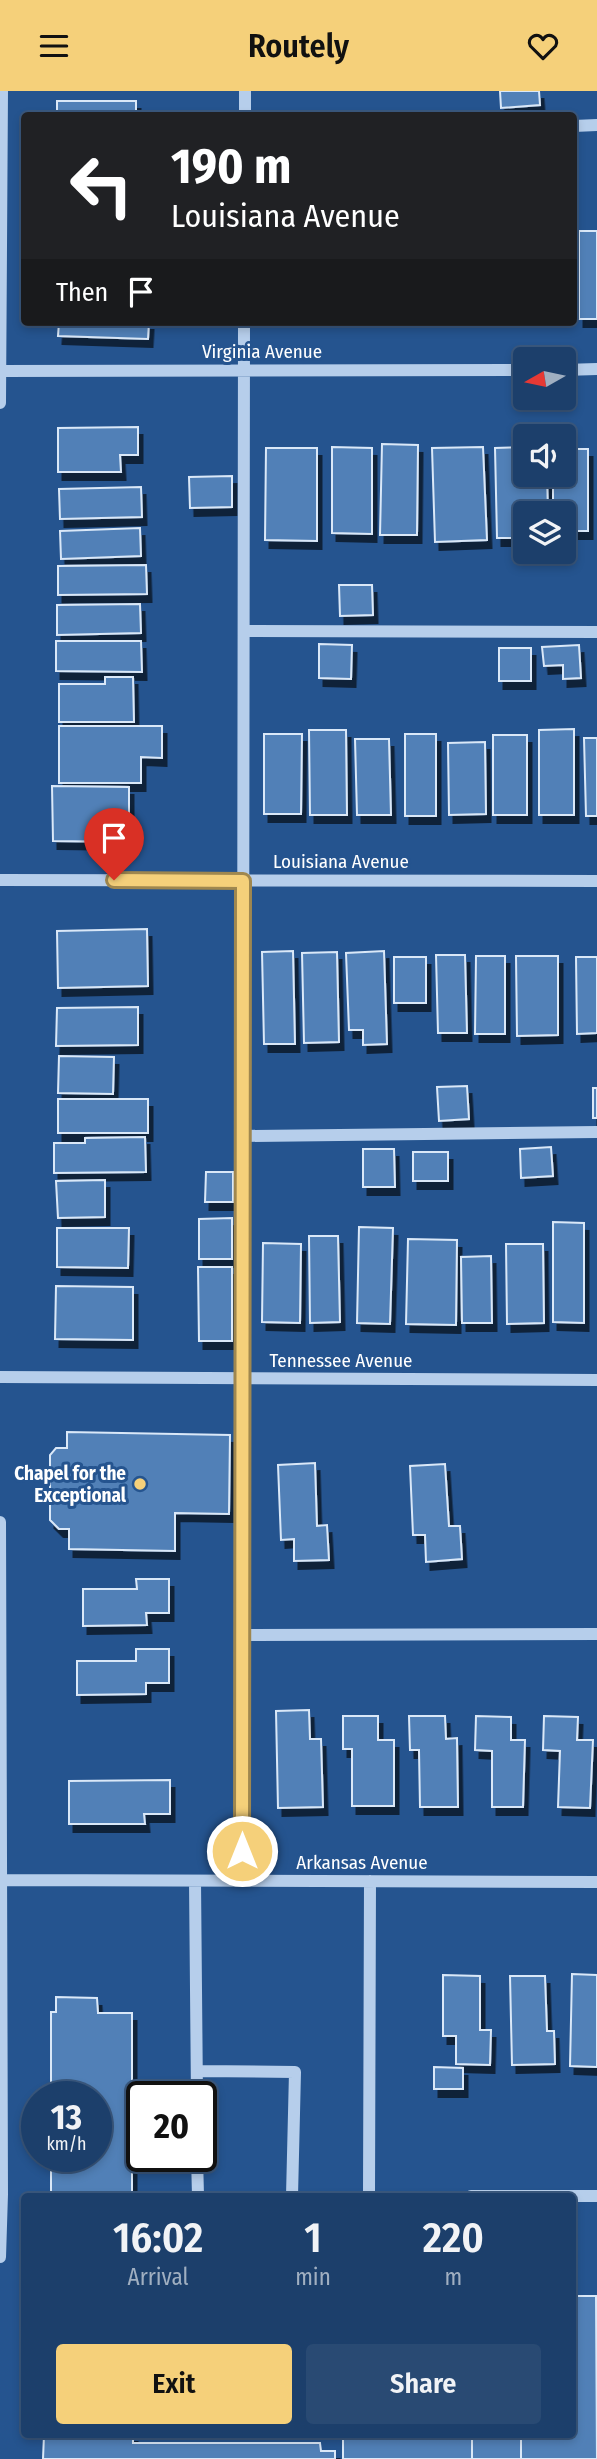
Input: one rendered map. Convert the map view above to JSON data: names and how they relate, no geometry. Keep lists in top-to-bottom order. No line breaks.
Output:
{"streets":{"street":["Virginia Avenue","Louisiana Avenue","Tennessee Avenue","Arkansas Avenue"]},"places":["Chapel for the Exceptional"],"north":"left","page":{"header":"Routely","turn":["190 m","Louisiana Avenue"],"then":"Then","speed":"13 km/h","limit":"20","eta":["16:02","Arrival","1","min","220","m"],"buttons":["Exit","Share"]}}
